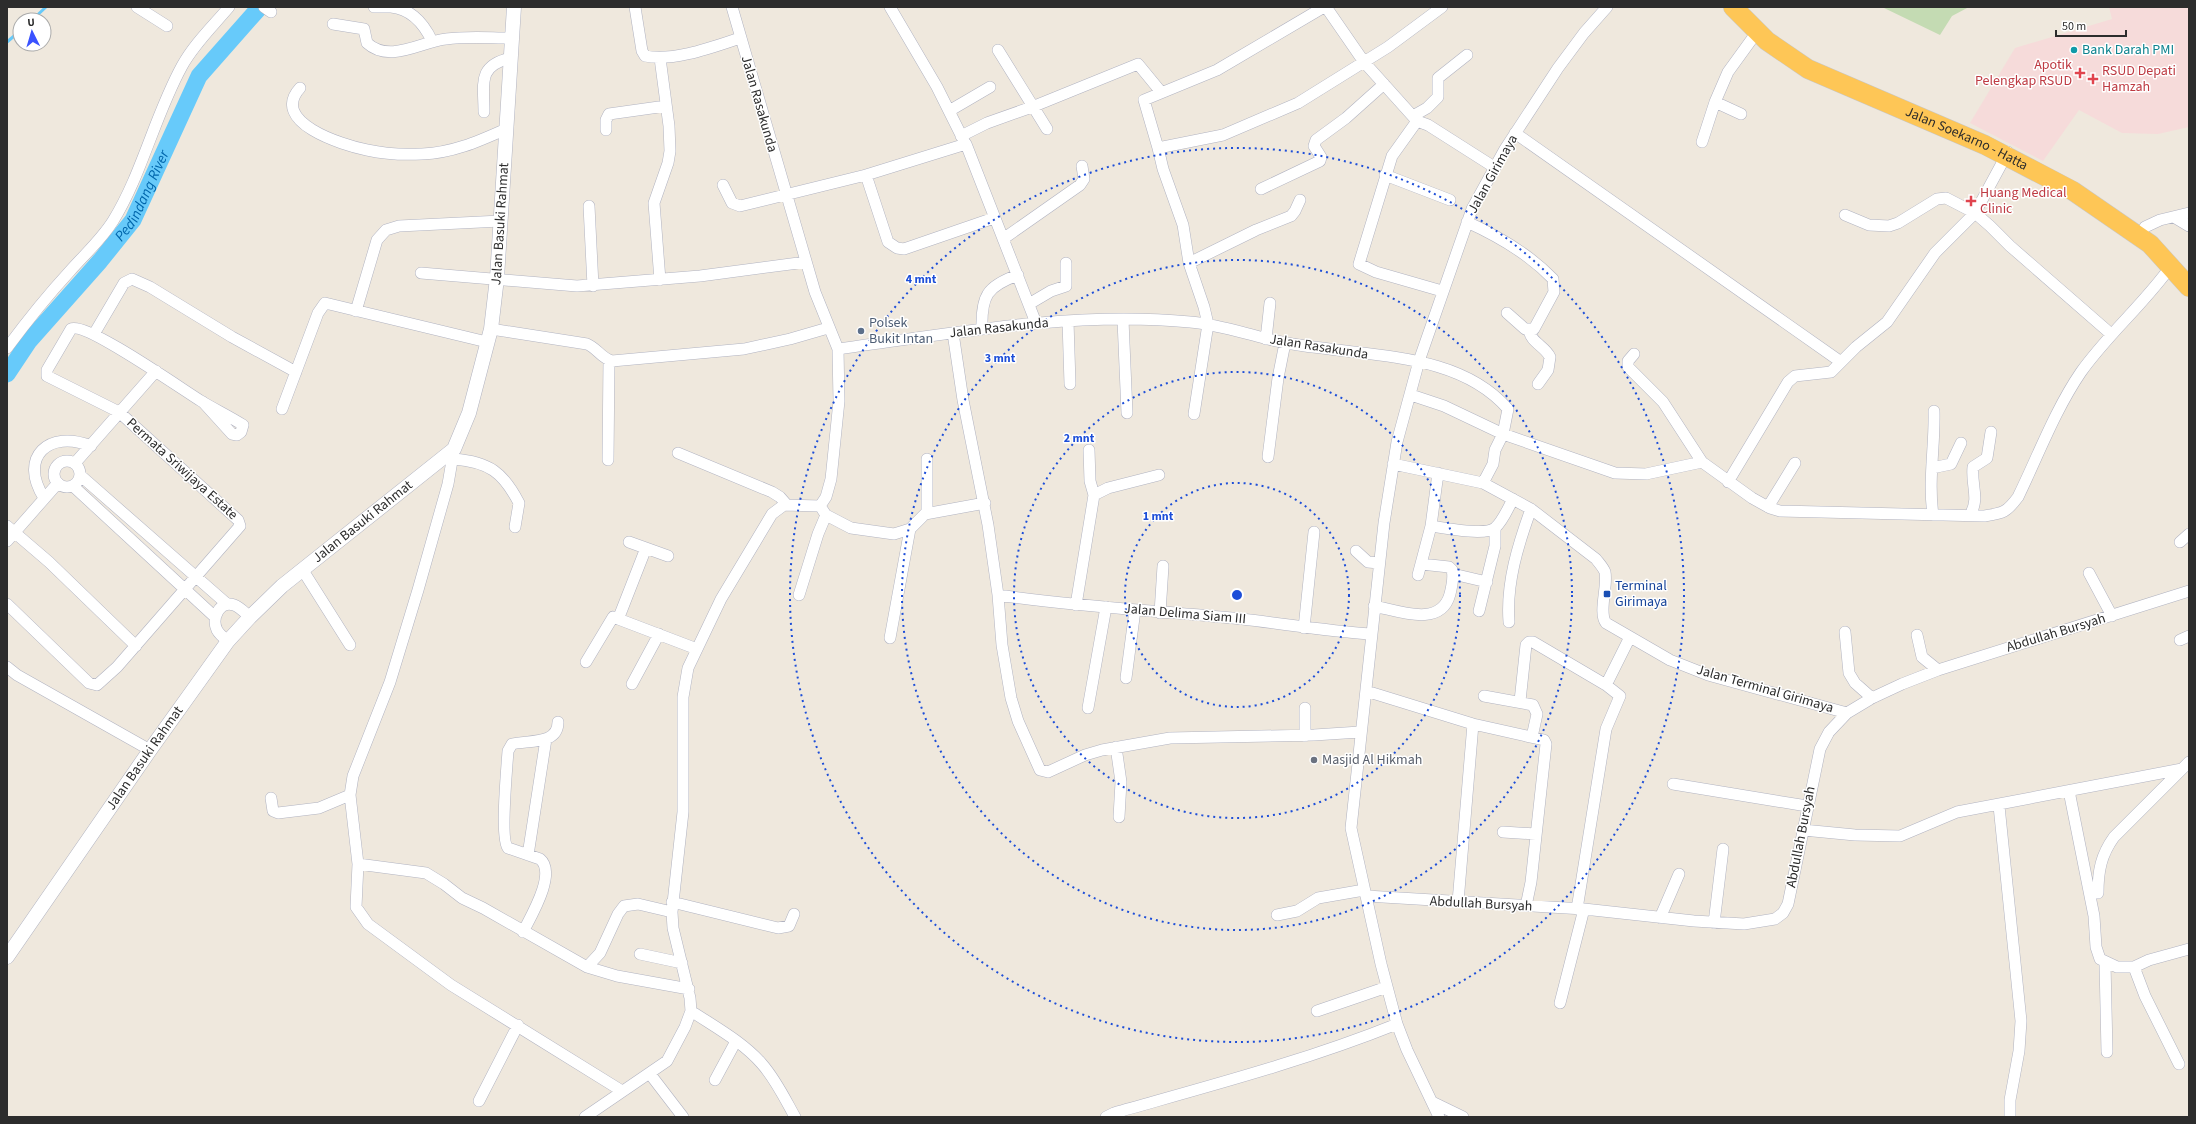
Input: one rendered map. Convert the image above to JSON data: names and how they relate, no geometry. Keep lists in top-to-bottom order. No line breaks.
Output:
{"streets":{"highway":["Jalan Soekarno - Hatta"],"street":["Jalan Rasakunda","Jalan Girimaya","Jalan Basuki Rahmat","Permata Sriwijaya Estate","Jalan Delima Siam III","Abdullah Bursyah","Jalan Terminal Girimaya"]},"crossings":[["Jalan Rasakunda","Jalan Girimaya"],["Jalan Girimaya","Jalan Delima Siam III"],["Jalan Girimaya","Abdullah Bursyah"],["Jalan Girimaya","Jalan Terminal Girimaya"],["Abdullah Bursyah","Jalan Terminal Girimaya"]],"water":["Pedindang River"],"places":{"other":["Bank Darah PMI","Polsek Bukit Intan","Masjid Al Hikmah"],"health":["Apotik Pelengkap RSUD","RSUD Depati Hamzah","Huang Medical Clinic"],"transit":["Terminal Girimaya"]},"scale_bar":"50 m","north":"top","rings":["4 mnt","3 mnt","2 mnt","1 mnt"]}
